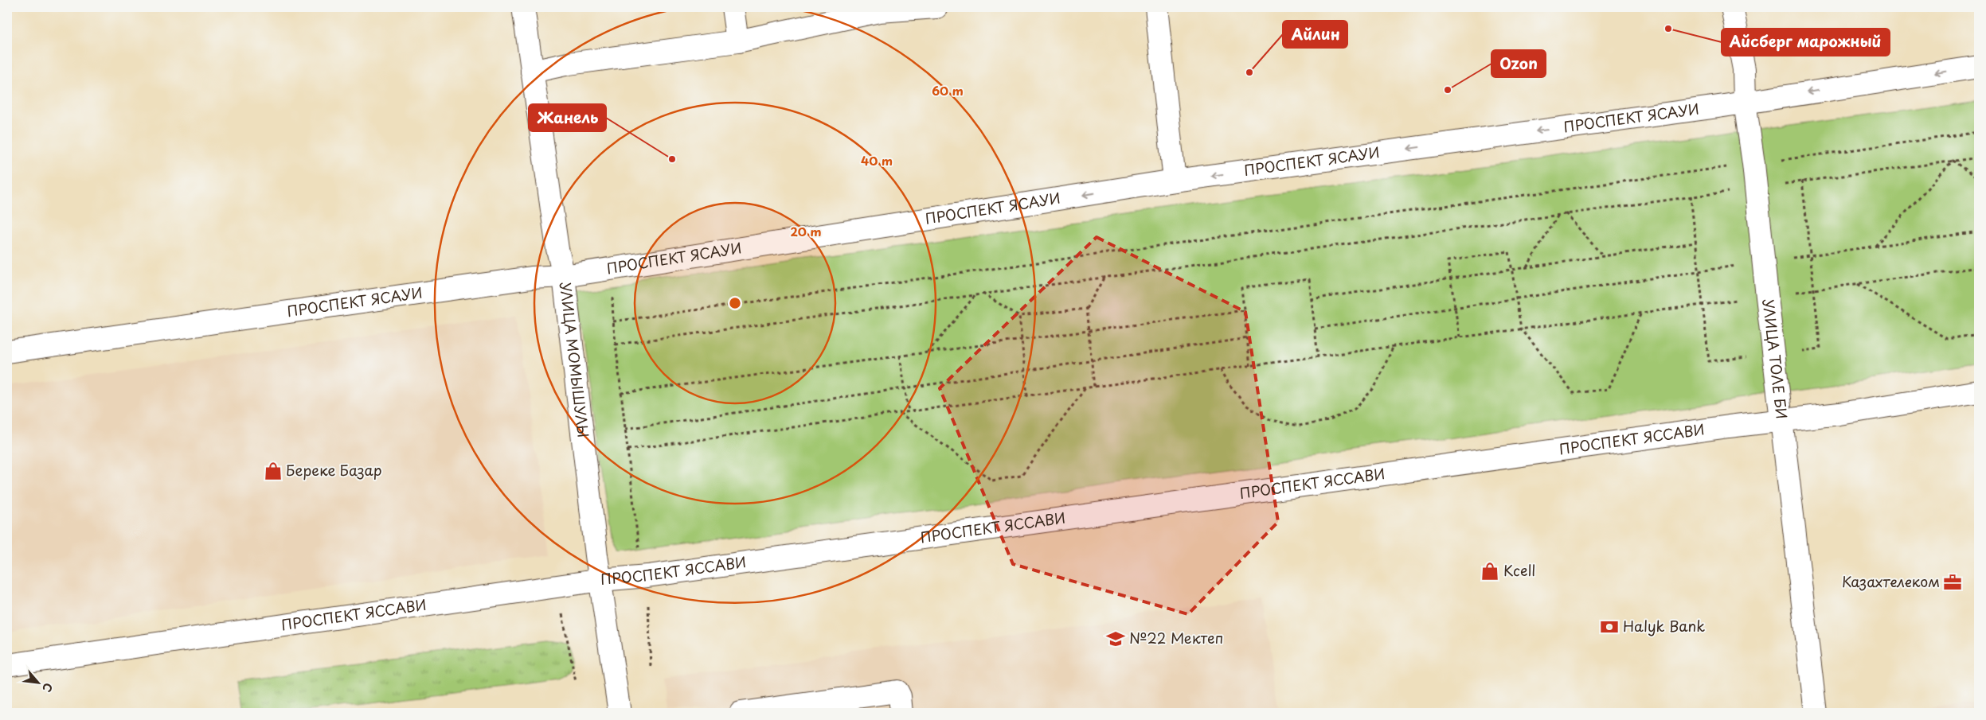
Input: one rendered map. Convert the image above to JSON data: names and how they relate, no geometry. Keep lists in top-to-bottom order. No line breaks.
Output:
{"streets":{"street":["ПРОСПЕКТ ЯСАУИ","УЛИЦА МОМЫШУЛЫ","УЛИЦА ТОЛЕ БИ","ПРОСПЕКТ ЯССАВИ"]},"crossings":[["ПРОСПЕКТ ЯСАУИ","УЛИЦА МОМЫШУЛЫ"],["ПРОСПЕКТ ЯСАУИ","УЛИЦА ТОЛЕ БИ"],["УЛИЦА МОМЫШУЛЫ","ПРОСПЕКТ ЯССАВИ"],["УЛИЦА ТОЛЕ БИ","ПРОСПЕКТ ЯССАВИ"]],"one_way":["ПРОСПЕКТ ЯСАУИ"],"places":{"other":["Айсберг марожный","Айлин","Ozon","Жанель"],"shop":["Береке Базар","Kcell"],"office":["Казахтелеком"],"bank":["Halyk Bank"],"school or university":["№22 Мектеп"]},"north":"bottom right","rings":["60 m","40 m","20 m"]}
